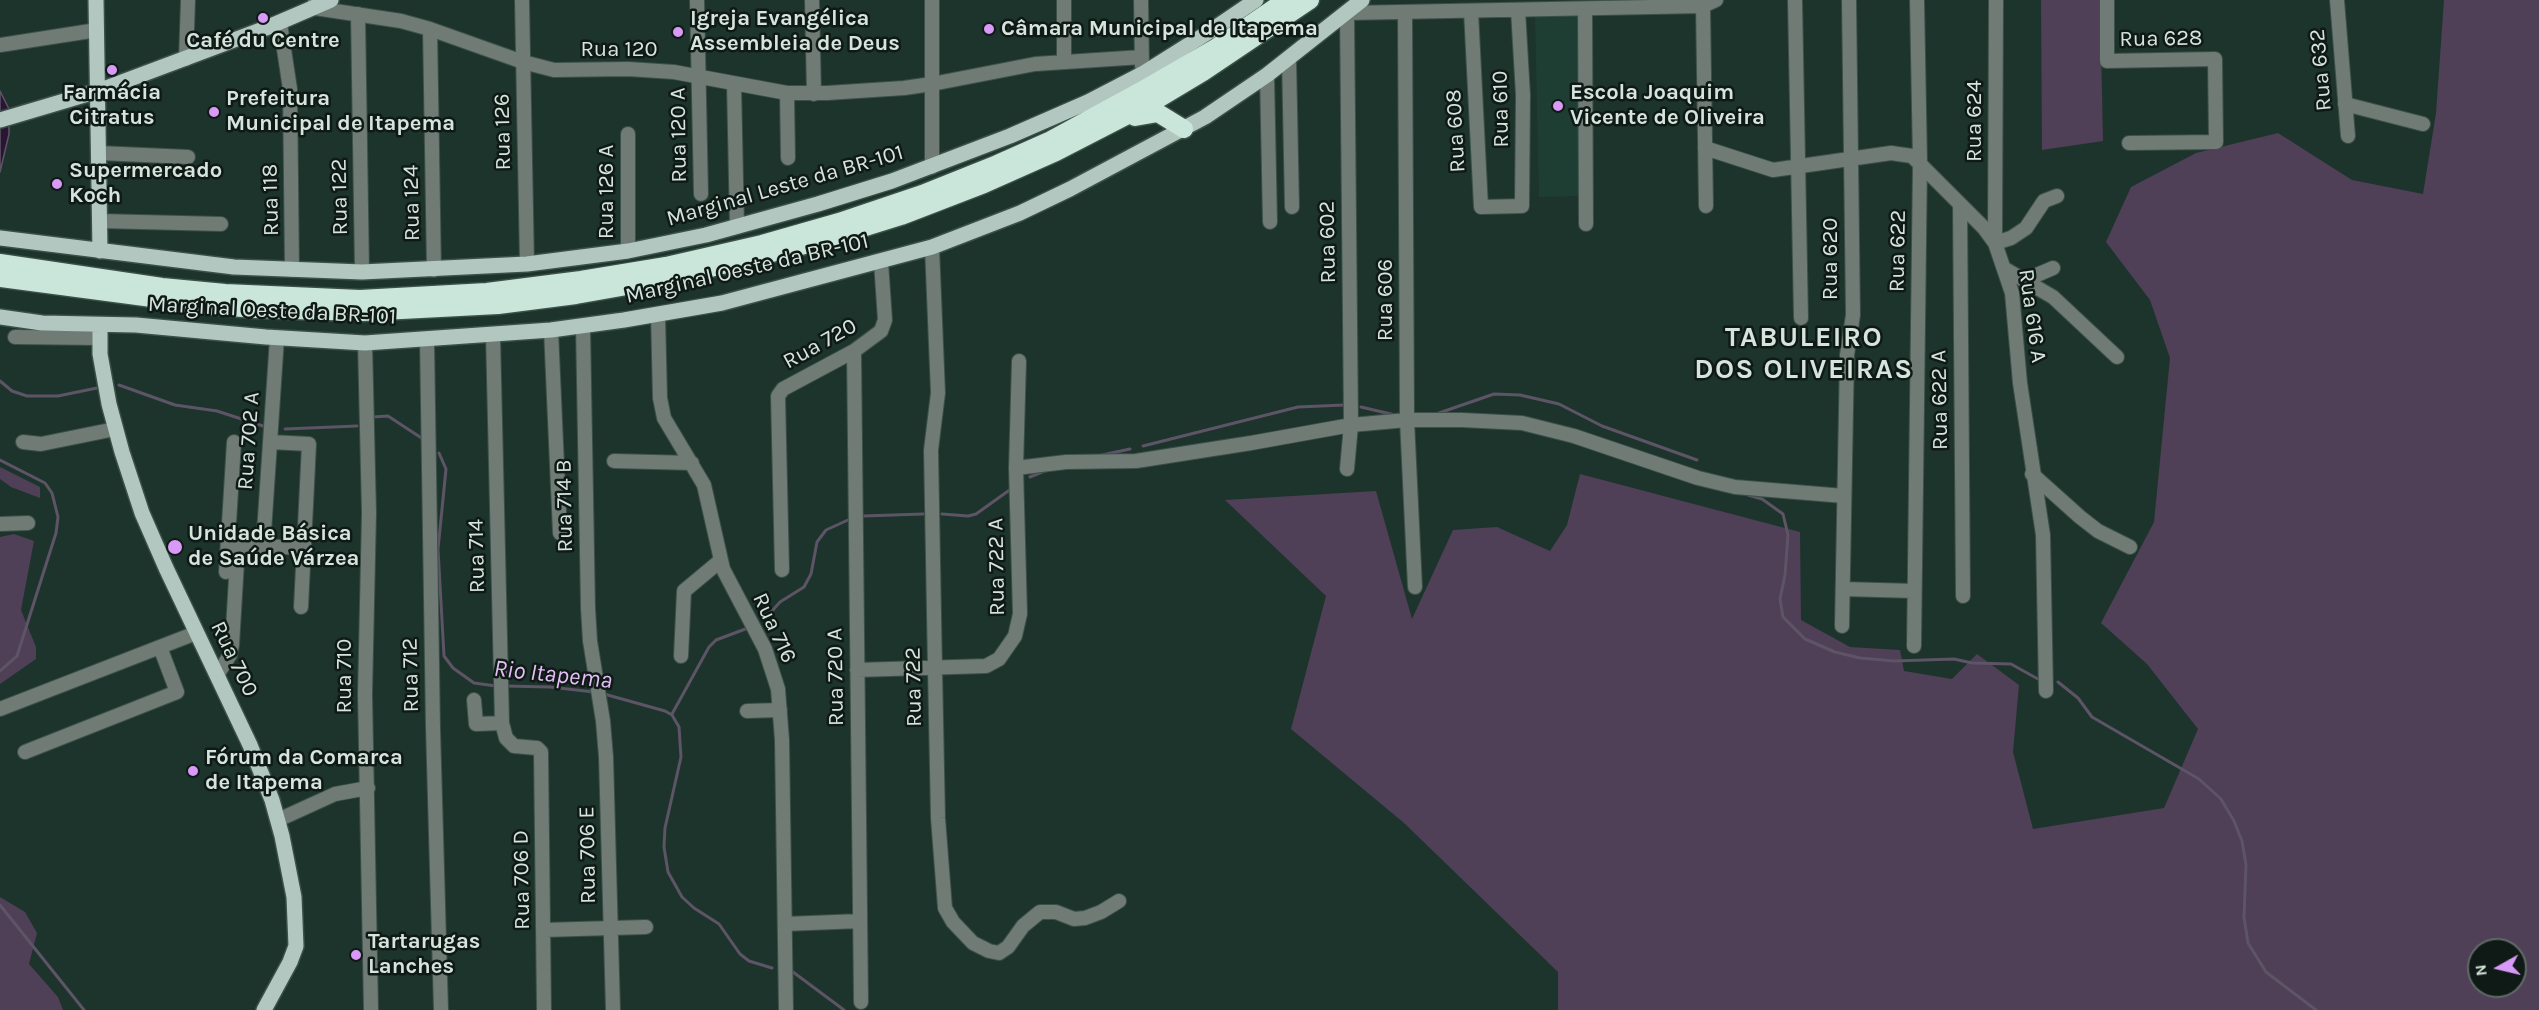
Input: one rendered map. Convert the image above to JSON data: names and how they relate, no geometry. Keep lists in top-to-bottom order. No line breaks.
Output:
{"streets":{"main road":["Marginal Leste da BR-101","Marginal Oeste da BR-101","Rua 700"],"street":["Rua 628","Rua 120","Rua 632","Rua 610","Rua 624","Rua 608","Rua 126","Rua 120 A","Rua 126 A","Rua 122","Rua 118","Rua 124","Rua 602","Rua 622","Rua 620","Rua 606","Rua 616 A","Rua 720","Rua 622 A","Rua 702 A","Rua 714 B","Rua 714","Rua 722 A","Rua 716","Rua 712","Rua 710","Rua 720 A","Rua 722","Rua 706 E","Rua 706 D"]},"crossings":[["Rua 120","Rua 126"],["Rua 120","Rua 120 A"],["Rua 120","Rua 122"],["Rua 120","Rua 124"],["Rua 610","Rua 608"],["Rua 624","Rua 616 A"],["Rua 126","Marginal Leste da BR-101"],["Marginal Leste da BR-101","Rua 126 A"],["Marginal Leste da BR-101","Rua 122"],["Marginal Leste da BR-101","Rua 118"],["Marginal Leste da BR-101","Rua 124"],["Rua 602","Marginal Oeste da BR-101"],["Rua 622","Rua 616 A"],["Rua 620","Rua 616 A"],["Marginal Oeste da BR-101","Rua 720"],["Marginal Oeste da BR-101","Rua 702 A"],["Marginal Oeste da BR-101","Rua 714 B"],["Marginal Oeste da BR-101","Rua 714"],["Marginal Oeste da BR-101","Rua 716"],["Marginal Oeste da BR-101","Rua 700"],["Marginal Oeste da BR-101","Rua 712"],["Marginal Oeste da BR-101","Rua 710"],["Marginal Oeste da BR-101","Rua 722"],["Rua 616 A","Rua 622 A"],["Rua 720","Rua 720 A"],["Rua 714 B","Rua 706 E"],["Rua 714","Rua 706 D"],["Rua 722 A","Rua 720 A"],["Rua 722 A","Rua 722"]],"districts":["TABULEIRO DOS OLIVEIRAS"],"water":["Rio Itapema"],"places":["Café du Centre","Câmara Municipal de Itapema","Igreja Evangélica Assembleia de Deus","Farmácia Citratus","Escola Joaquim Vicente de Oliveira","Prefeitura Municipal de Itapema","Supermercado Koch","Unidade Básica de Saúde Várzea","Fórum da Comarca de Itapema","Tartarugas Lanches"],"north":"left"}
